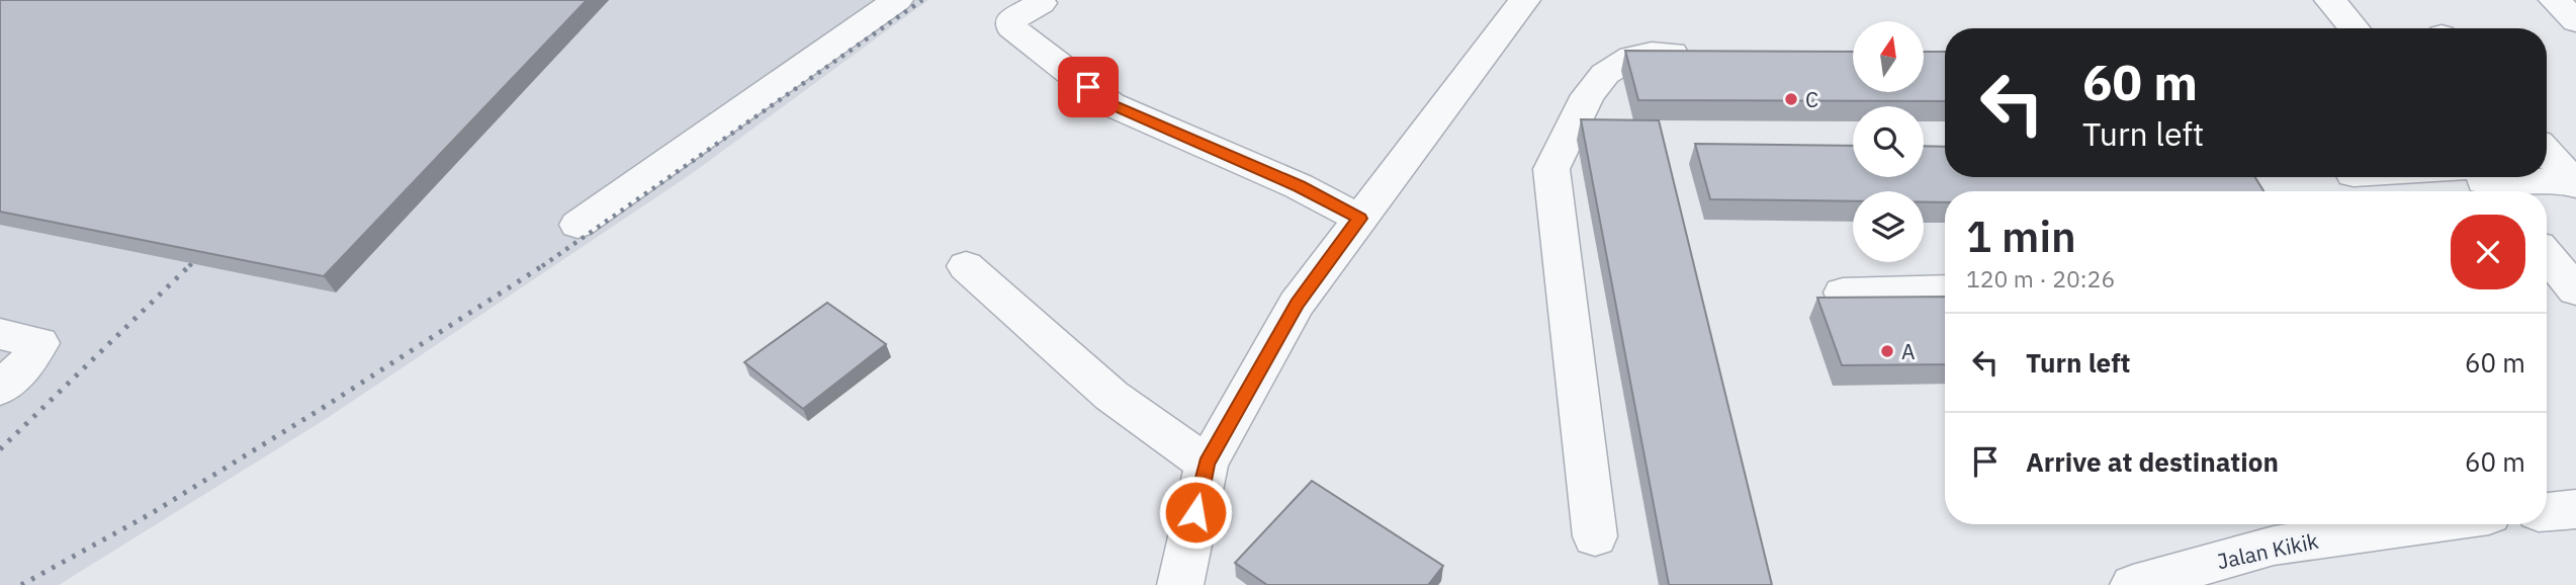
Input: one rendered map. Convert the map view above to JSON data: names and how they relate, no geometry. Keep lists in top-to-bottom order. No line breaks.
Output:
{"streets":{"street":["Jalan Kikik"]},"places":["C","A"],"north":"top","page":{"turn":["60 m","Turn left"],"heading":["1 min","120 m · 20:26"],"list":[{"name":"Turn left","value":"60 m"},{"name":"Arrive at destination","value":"60 m"}]}}
